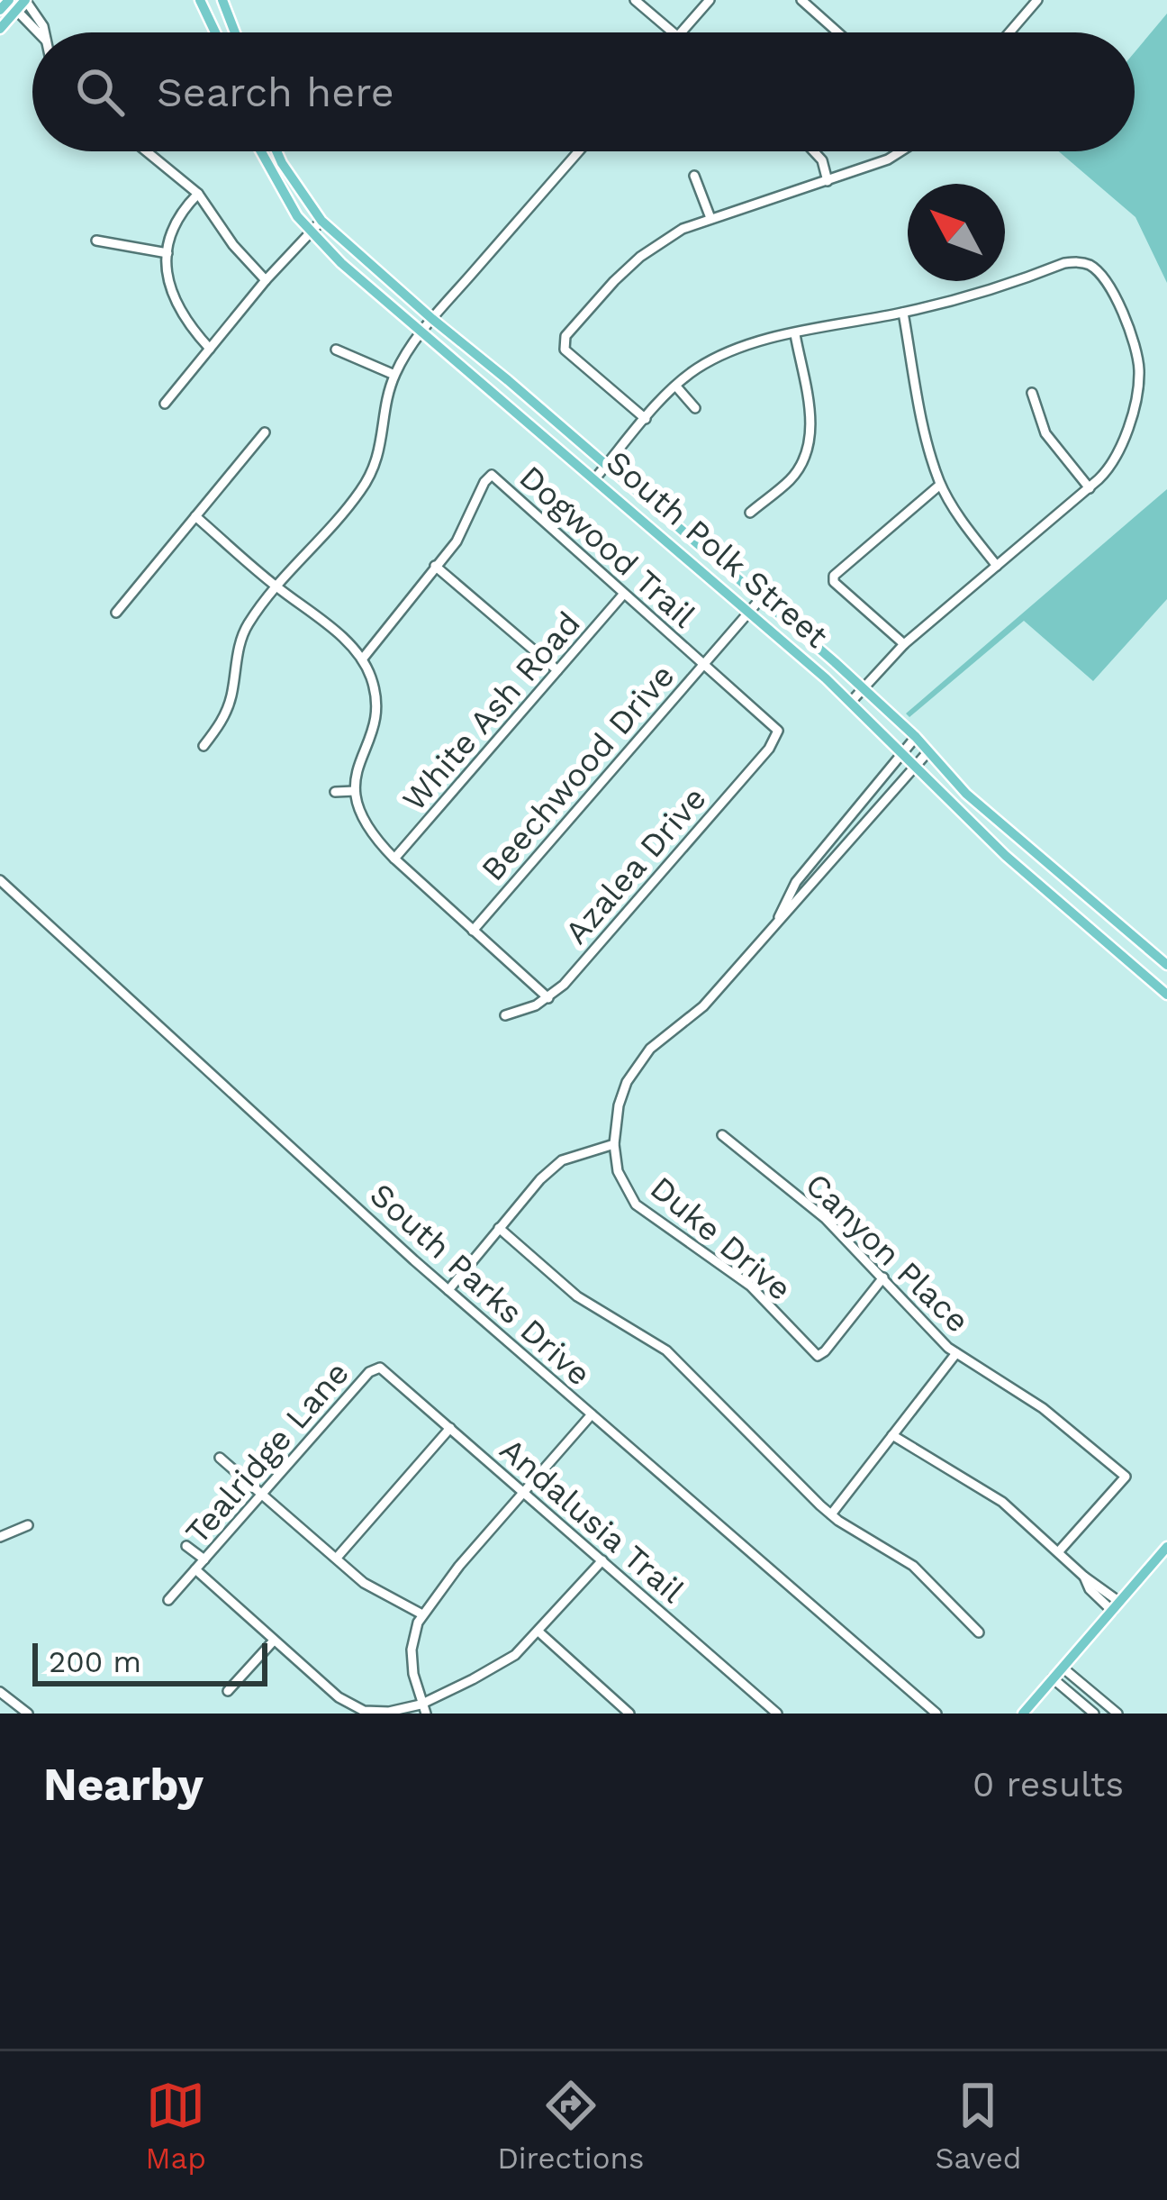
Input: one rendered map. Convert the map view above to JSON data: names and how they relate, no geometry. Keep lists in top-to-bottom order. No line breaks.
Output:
{"streets":{"main road":["South Polk Street"],"street":["Dogwood Trail","White Ash Road","Beechwood Drive","Azalea Drive","Duke Drive","Canyon Place","South Parks Drive","Tealridge Lane","Andalusia Trail"]},"crossings":[["Dogwood Trail","White Ash Road"],["Dogwood Trail","Beechwood Drive"],["Dogwood Trail","Azalea Drive"],["South Polk Street","Beechwood Drive"],["Duke Drive","Canyon Place"],["Tealridge Lane","Andalusia Trail"]],"scale_bar":"200 m","north":"top left","page":{"search":"Search here","scale":"200 m","heading":["Nearby","0 results"],"nav":["Map","Directions","Saved"]}}
